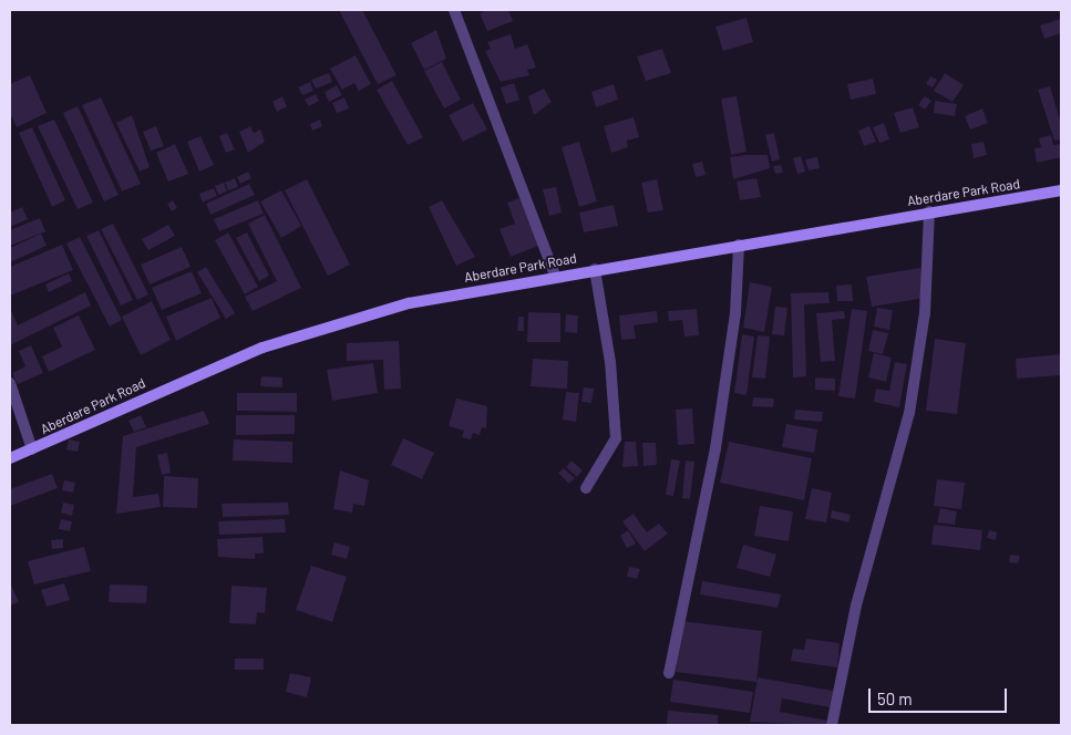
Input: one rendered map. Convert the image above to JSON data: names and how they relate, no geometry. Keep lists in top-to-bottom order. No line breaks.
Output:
{"streets":{"street":["Aberdare Park Road"]},"scale_bar":"50 m"}
